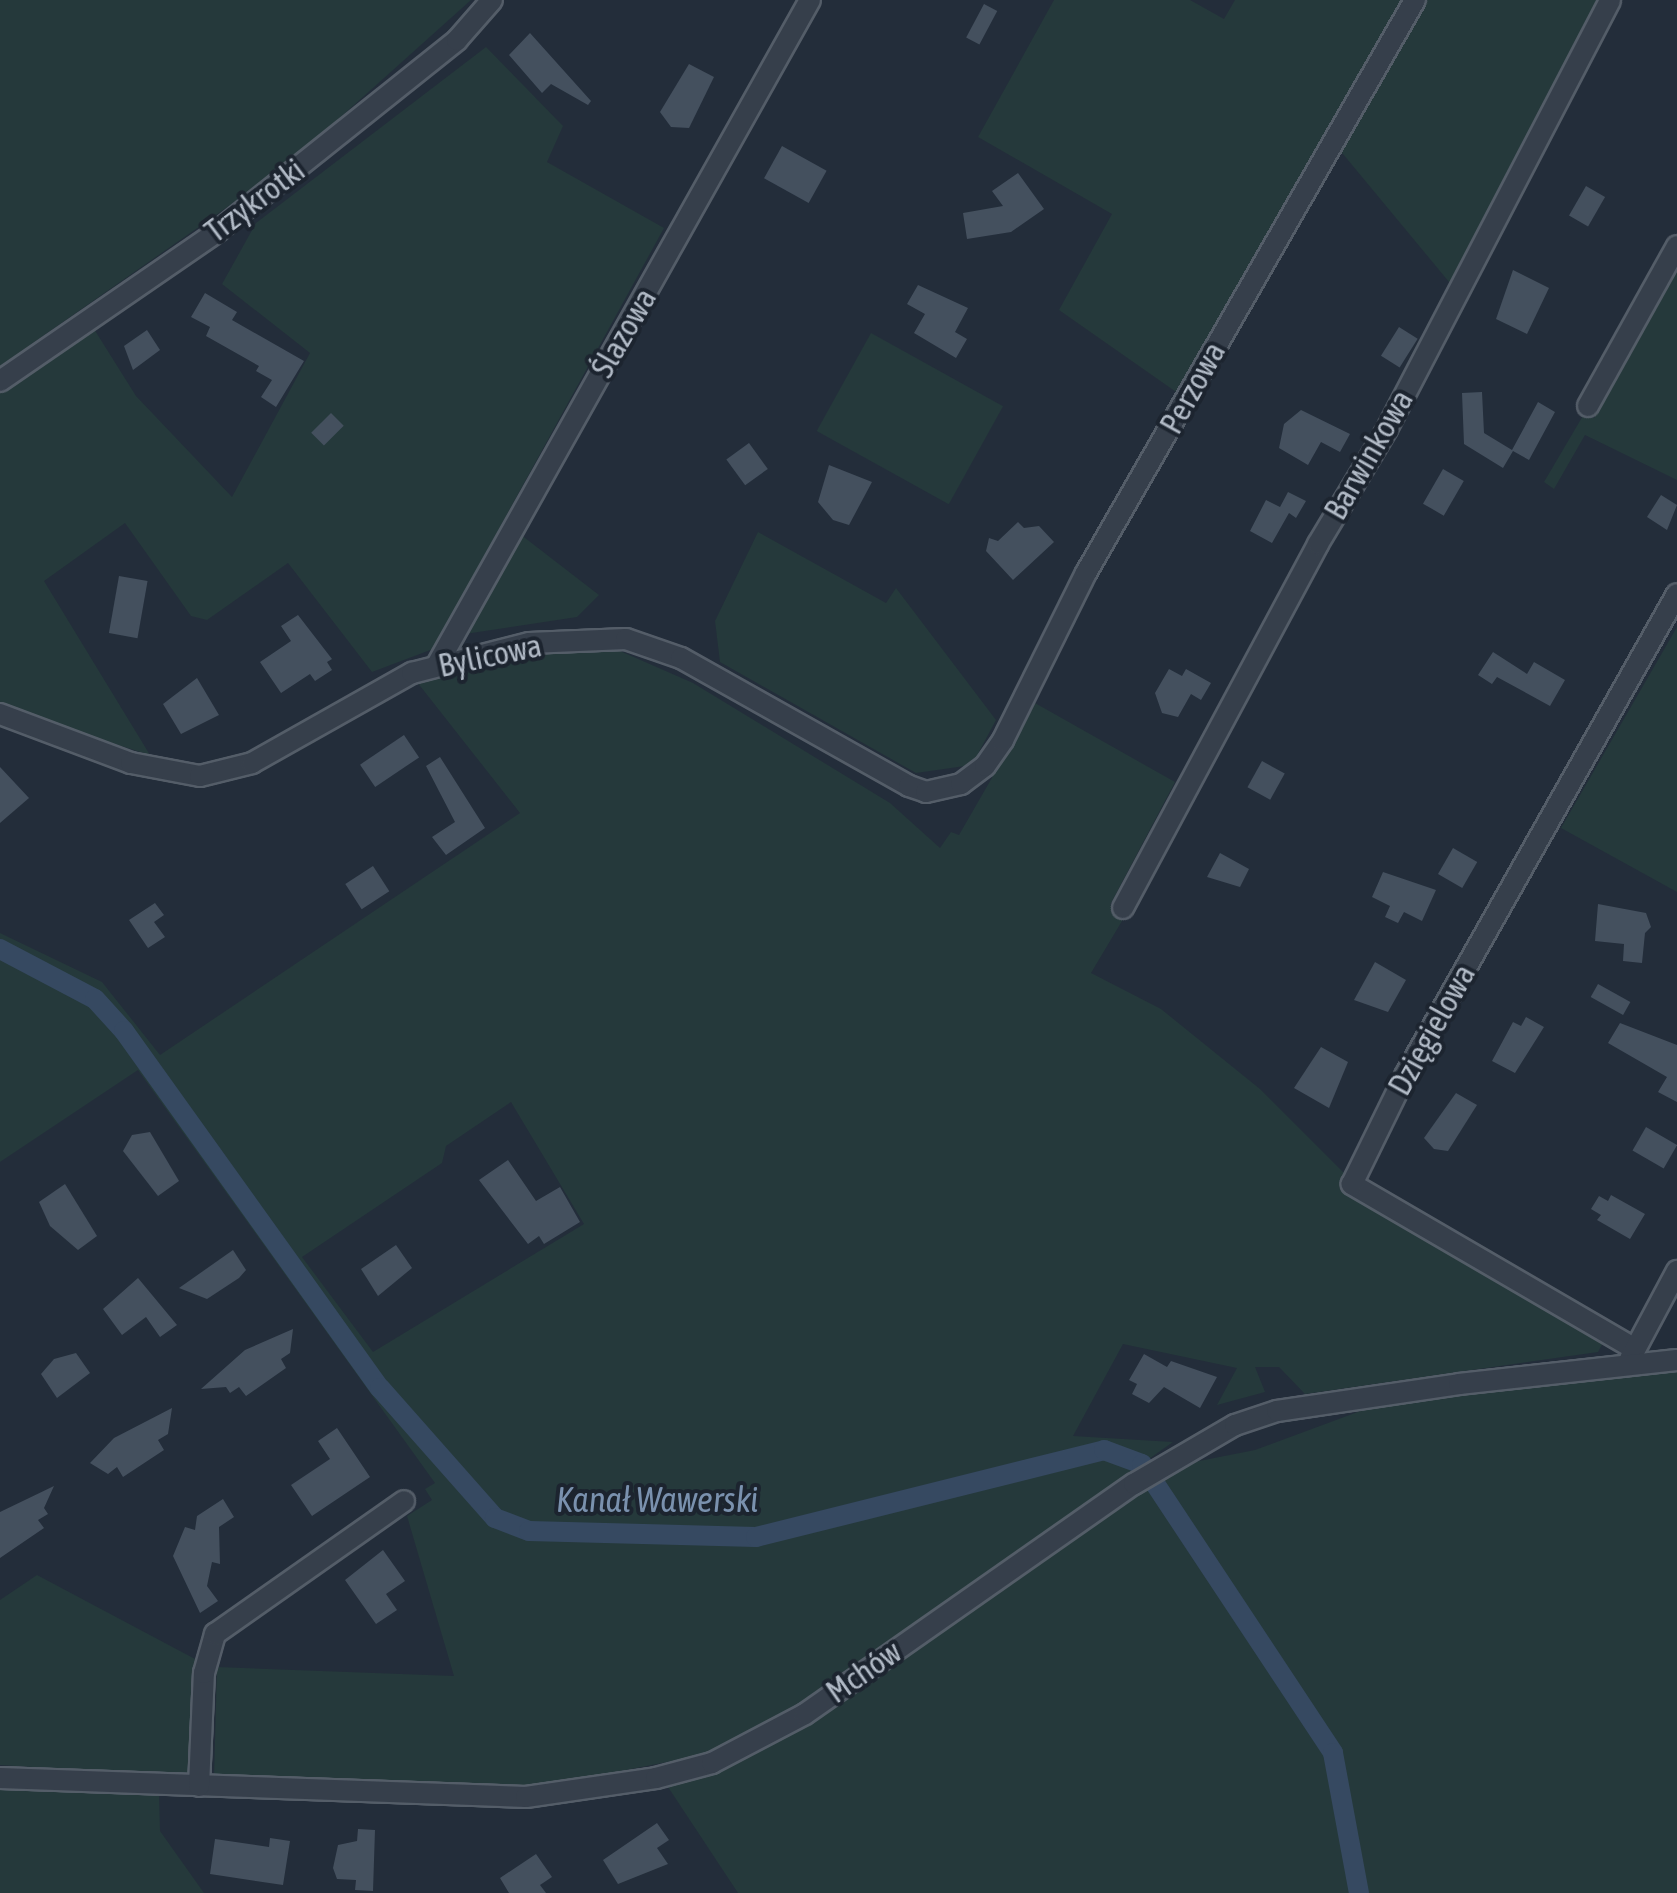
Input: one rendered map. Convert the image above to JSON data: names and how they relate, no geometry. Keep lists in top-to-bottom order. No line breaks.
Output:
{"streets":{"street":["Trzykrotki","Ślazowa","Perzowa","Barwinkowa","Bylicowa","Dzięgielowa","Mchów"]},"crossings":[["Ślazowa","Bylicowa"],["Perzowa","Bylicowa"],["Dzięgielowa","Mchów"]],"water":["Kanał Wawerski"]}
